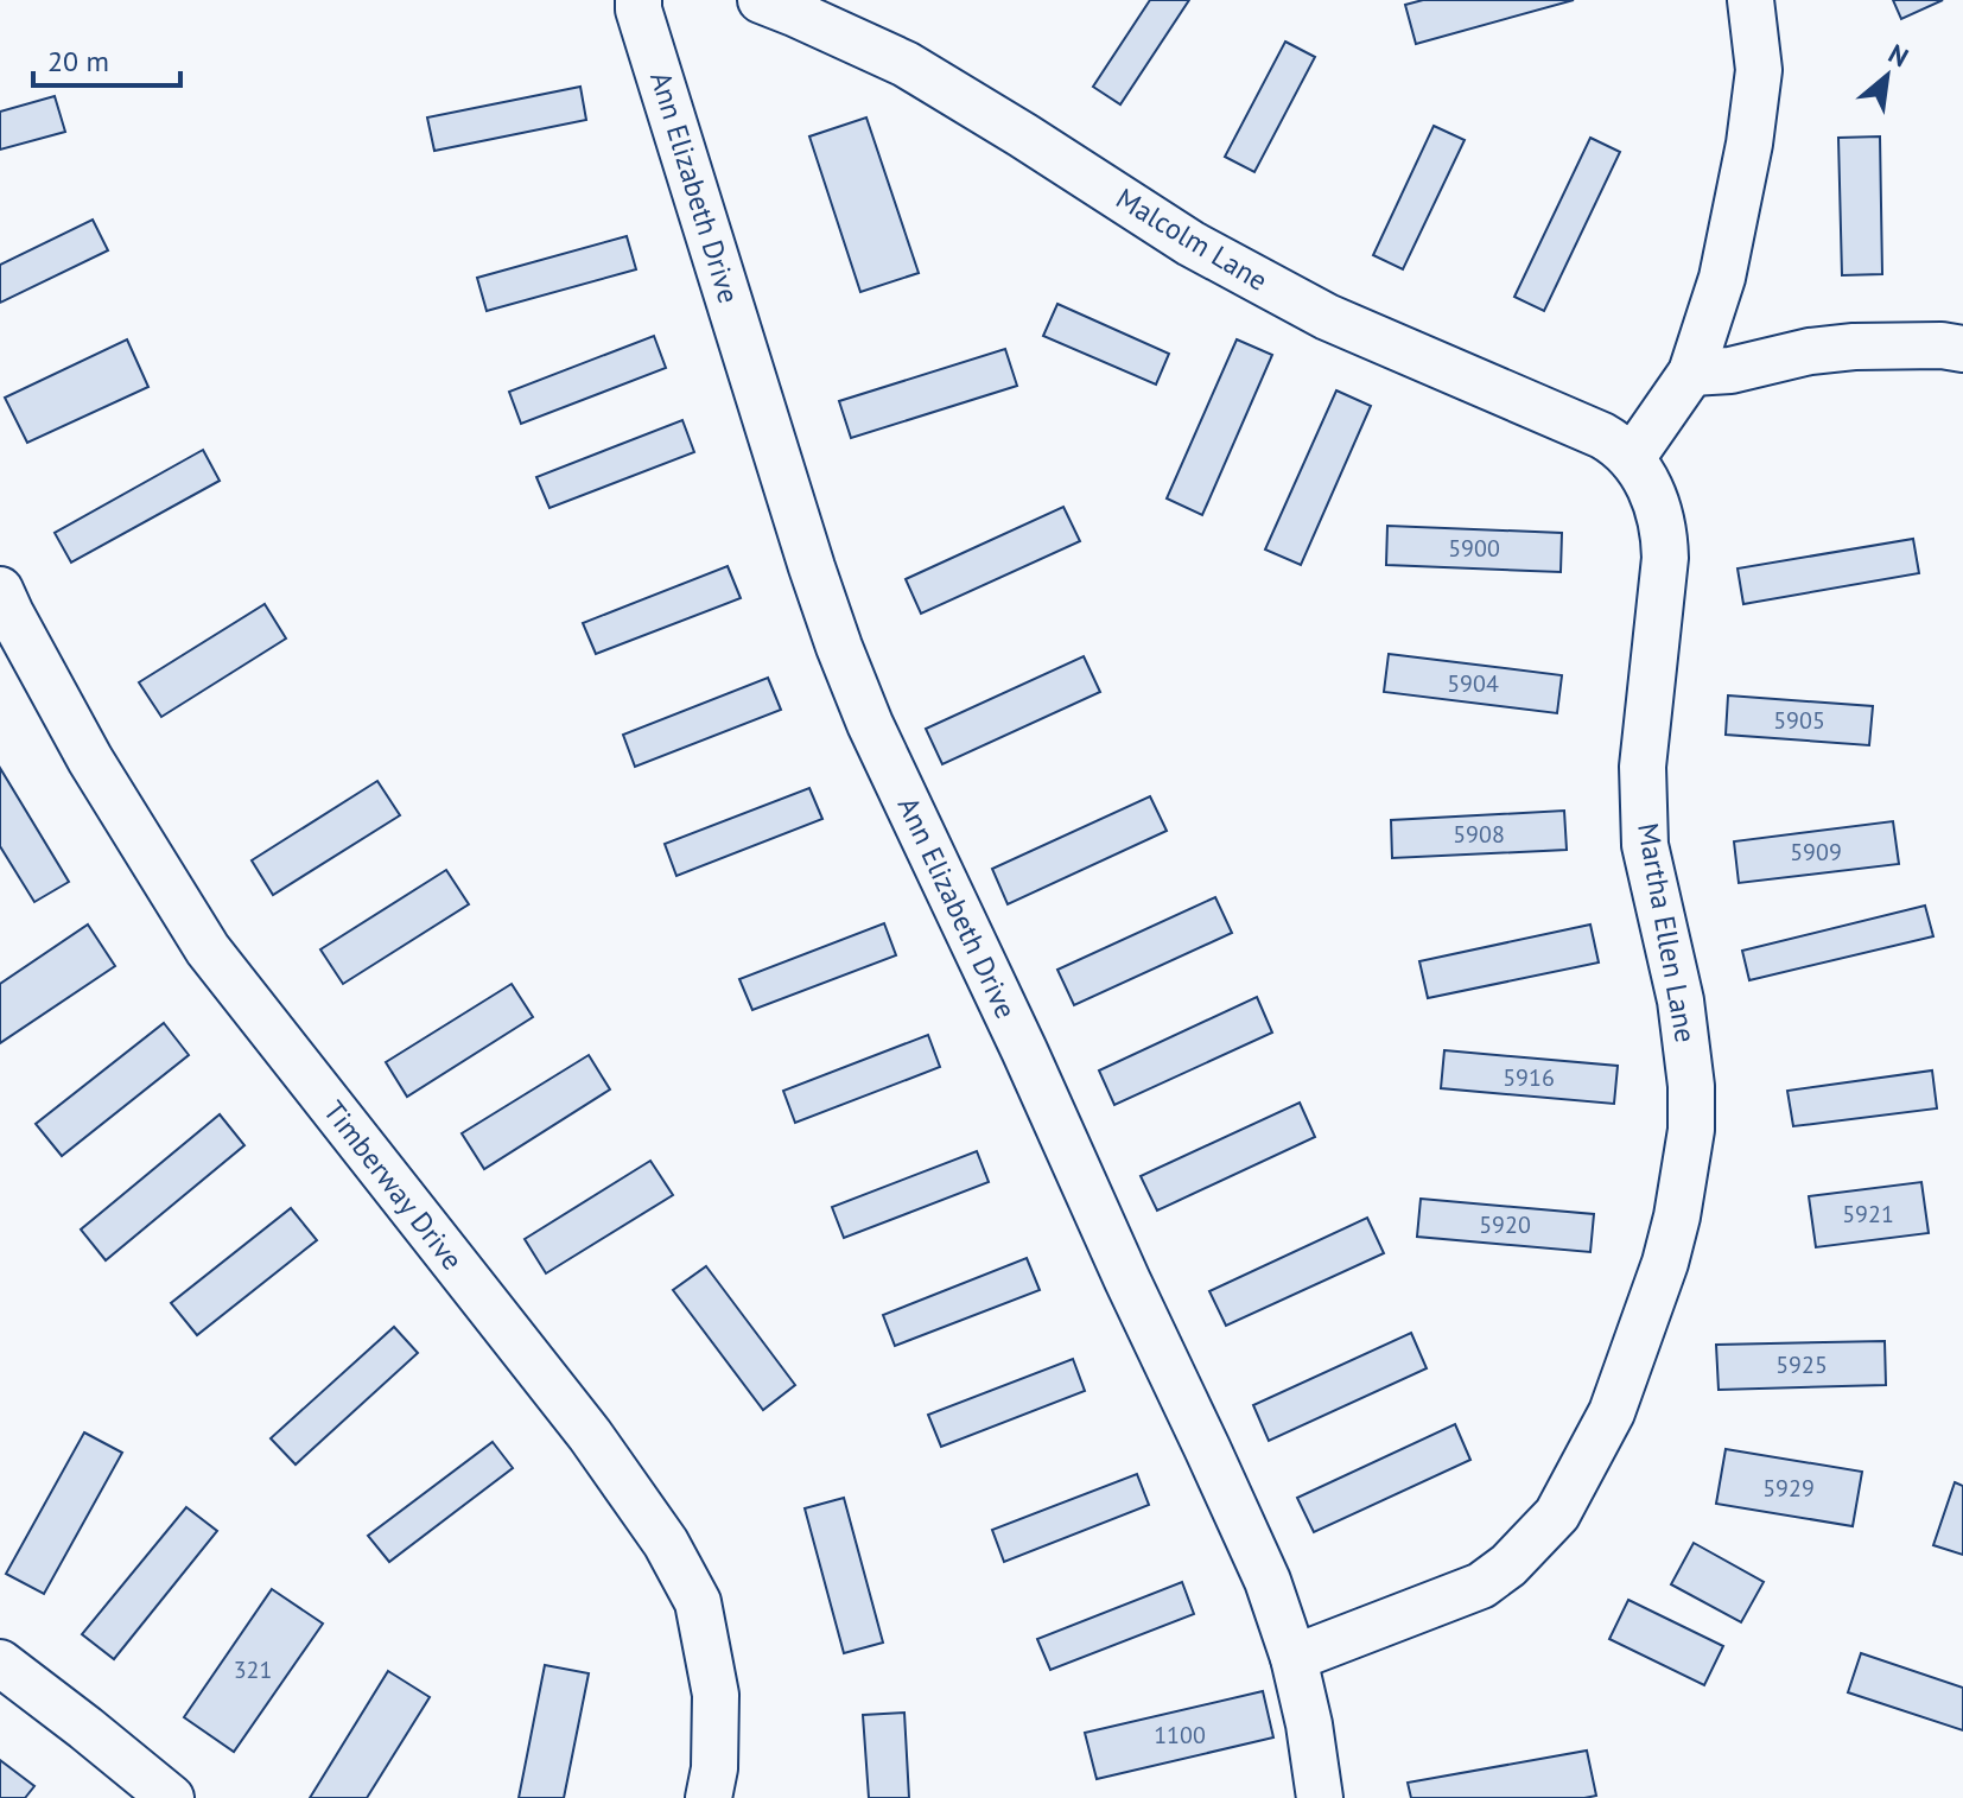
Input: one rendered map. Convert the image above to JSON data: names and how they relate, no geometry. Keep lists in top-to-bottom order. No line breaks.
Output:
{"streets":{"street":["Ann Elizabeth Drive","Malcolm Lane","Martha Ellen Lane","Timberway Drive"]},"crossings":[["Ann Elizabeth Drive","Martha Ellen Lane"],["Malcolm Lane","Martha Ellen Lane"]],"house_numbers":["5900","5904","5905","5908","5909","5916","5921","5920","5925","5929","321","1100"],"scale_bar":"20 m","north":"top right"}
